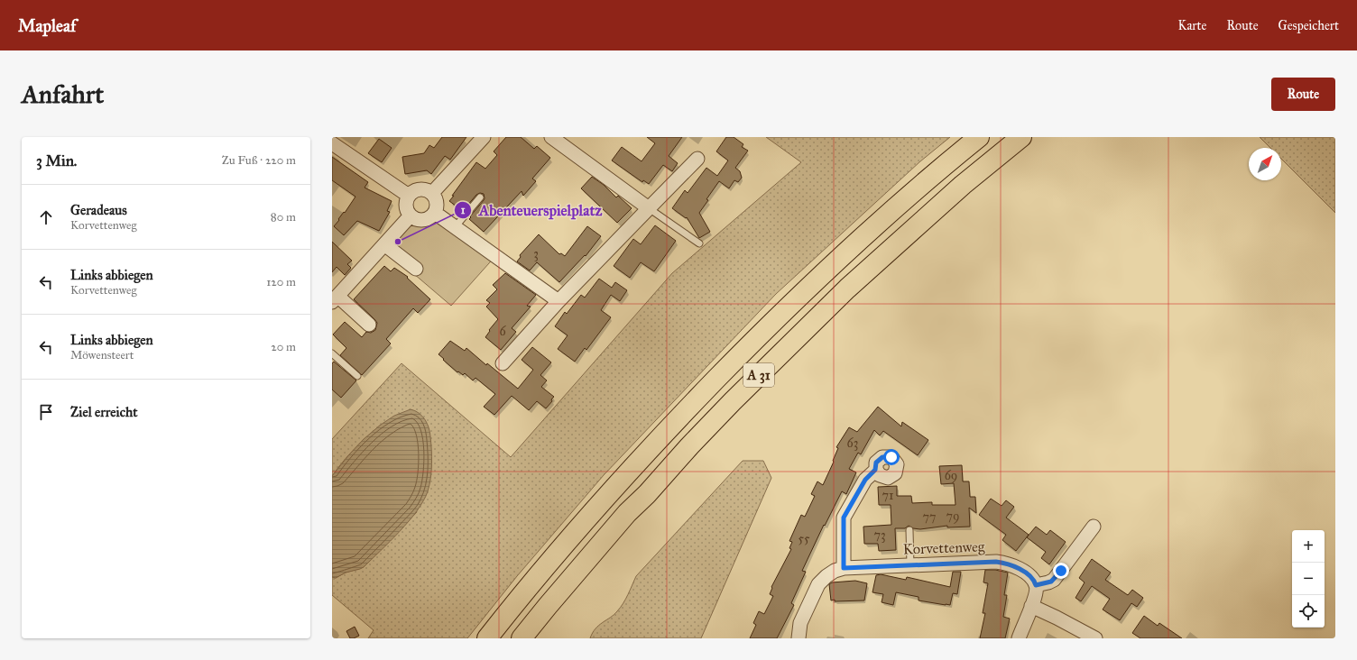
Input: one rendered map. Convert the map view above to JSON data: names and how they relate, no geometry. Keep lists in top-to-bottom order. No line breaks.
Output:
{"streets":{"highway":["A 31"],"street":["Korvettenweg"]},"places":["Abenteuerspielplatz"],"house_numbers":["3","6","63","69","71","79","77","73","55"],"north":"top right","page":{"header":"Mapleaf","nav":["Karte","Route","Gespeichert"],"buttons":"Route","title":"Anfahrt","heading":["3 Min.","Zu Fuß · 220 m"],"list":[["Geradeaus","Korvettenweg","80 m"],["Links abbiegen","Korvettenweg","120 m"],["Links abbiegen","Möwensteert","20 m"],"Ziel erreicht"],"map_buttons":["+","−"]}}
